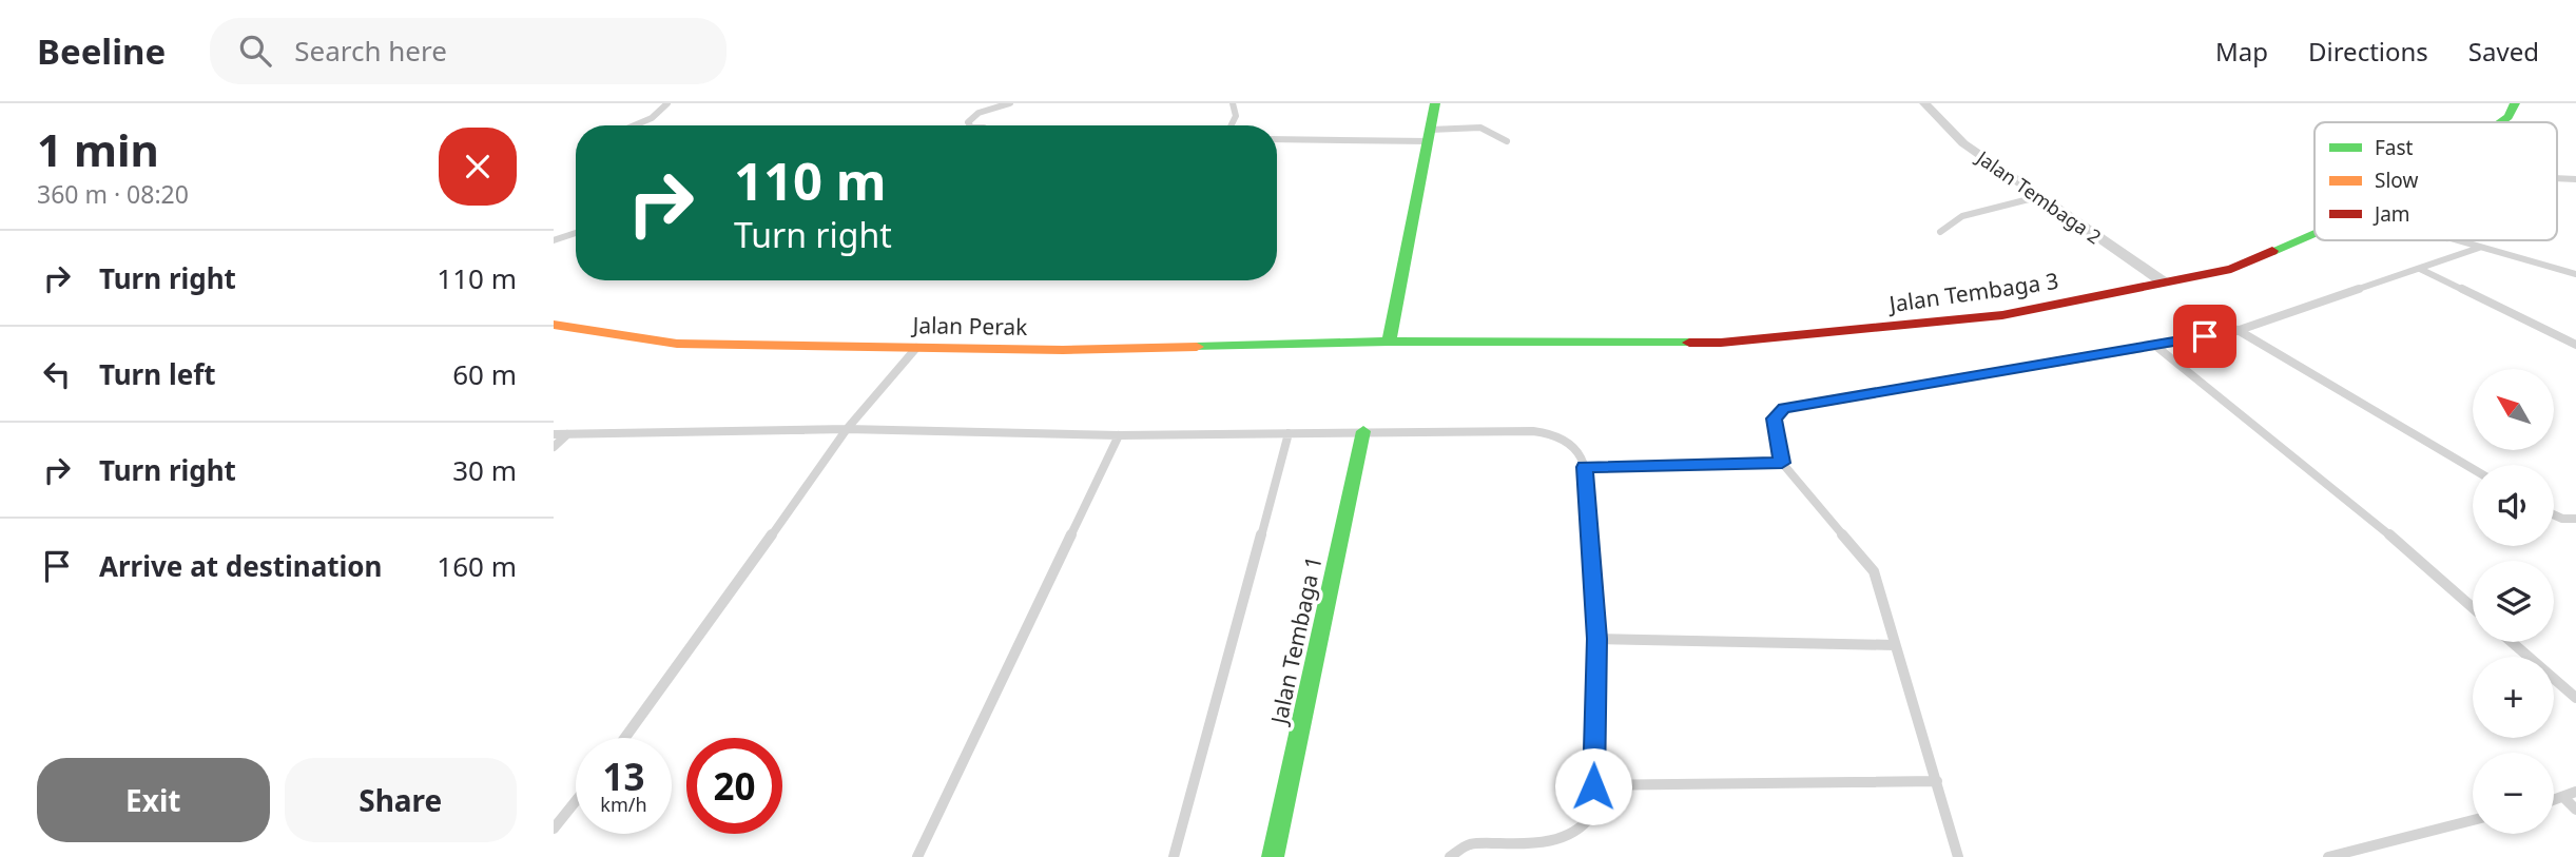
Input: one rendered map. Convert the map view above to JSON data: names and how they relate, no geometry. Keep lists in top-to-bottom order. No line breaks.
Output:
{"streets":{"street":["Jalan Tembaga 2","Jalan Tembaga 3","Jalan Perak","Jalan Tembaga 1"]},"crossings":[["Jalan Tembaga 2","Jalan Tembaga 3"],["Jalan Tembaga 3","Jalan Perak"]],"legend":["Fast","Slow","Jam"],"north":"top left","page":{"header":"Beeline","search":"Search here","nav":["Map","Directions","Saved"],"heading":["1 min","360 m · 08:20"],"turn":["110 m","Turn right"],"list":[{"name":"Turn right","value":"110 m"},{"name":"Turn left","value":"60 m"},{"name":"Turn right","value":"30 m"},{"name":"Arrive at destination","value":"160 m"}],"map_buttons":["+","−"],"speed":"13 km/h","limit":"20","buttons":["Exit","Share"]}}
